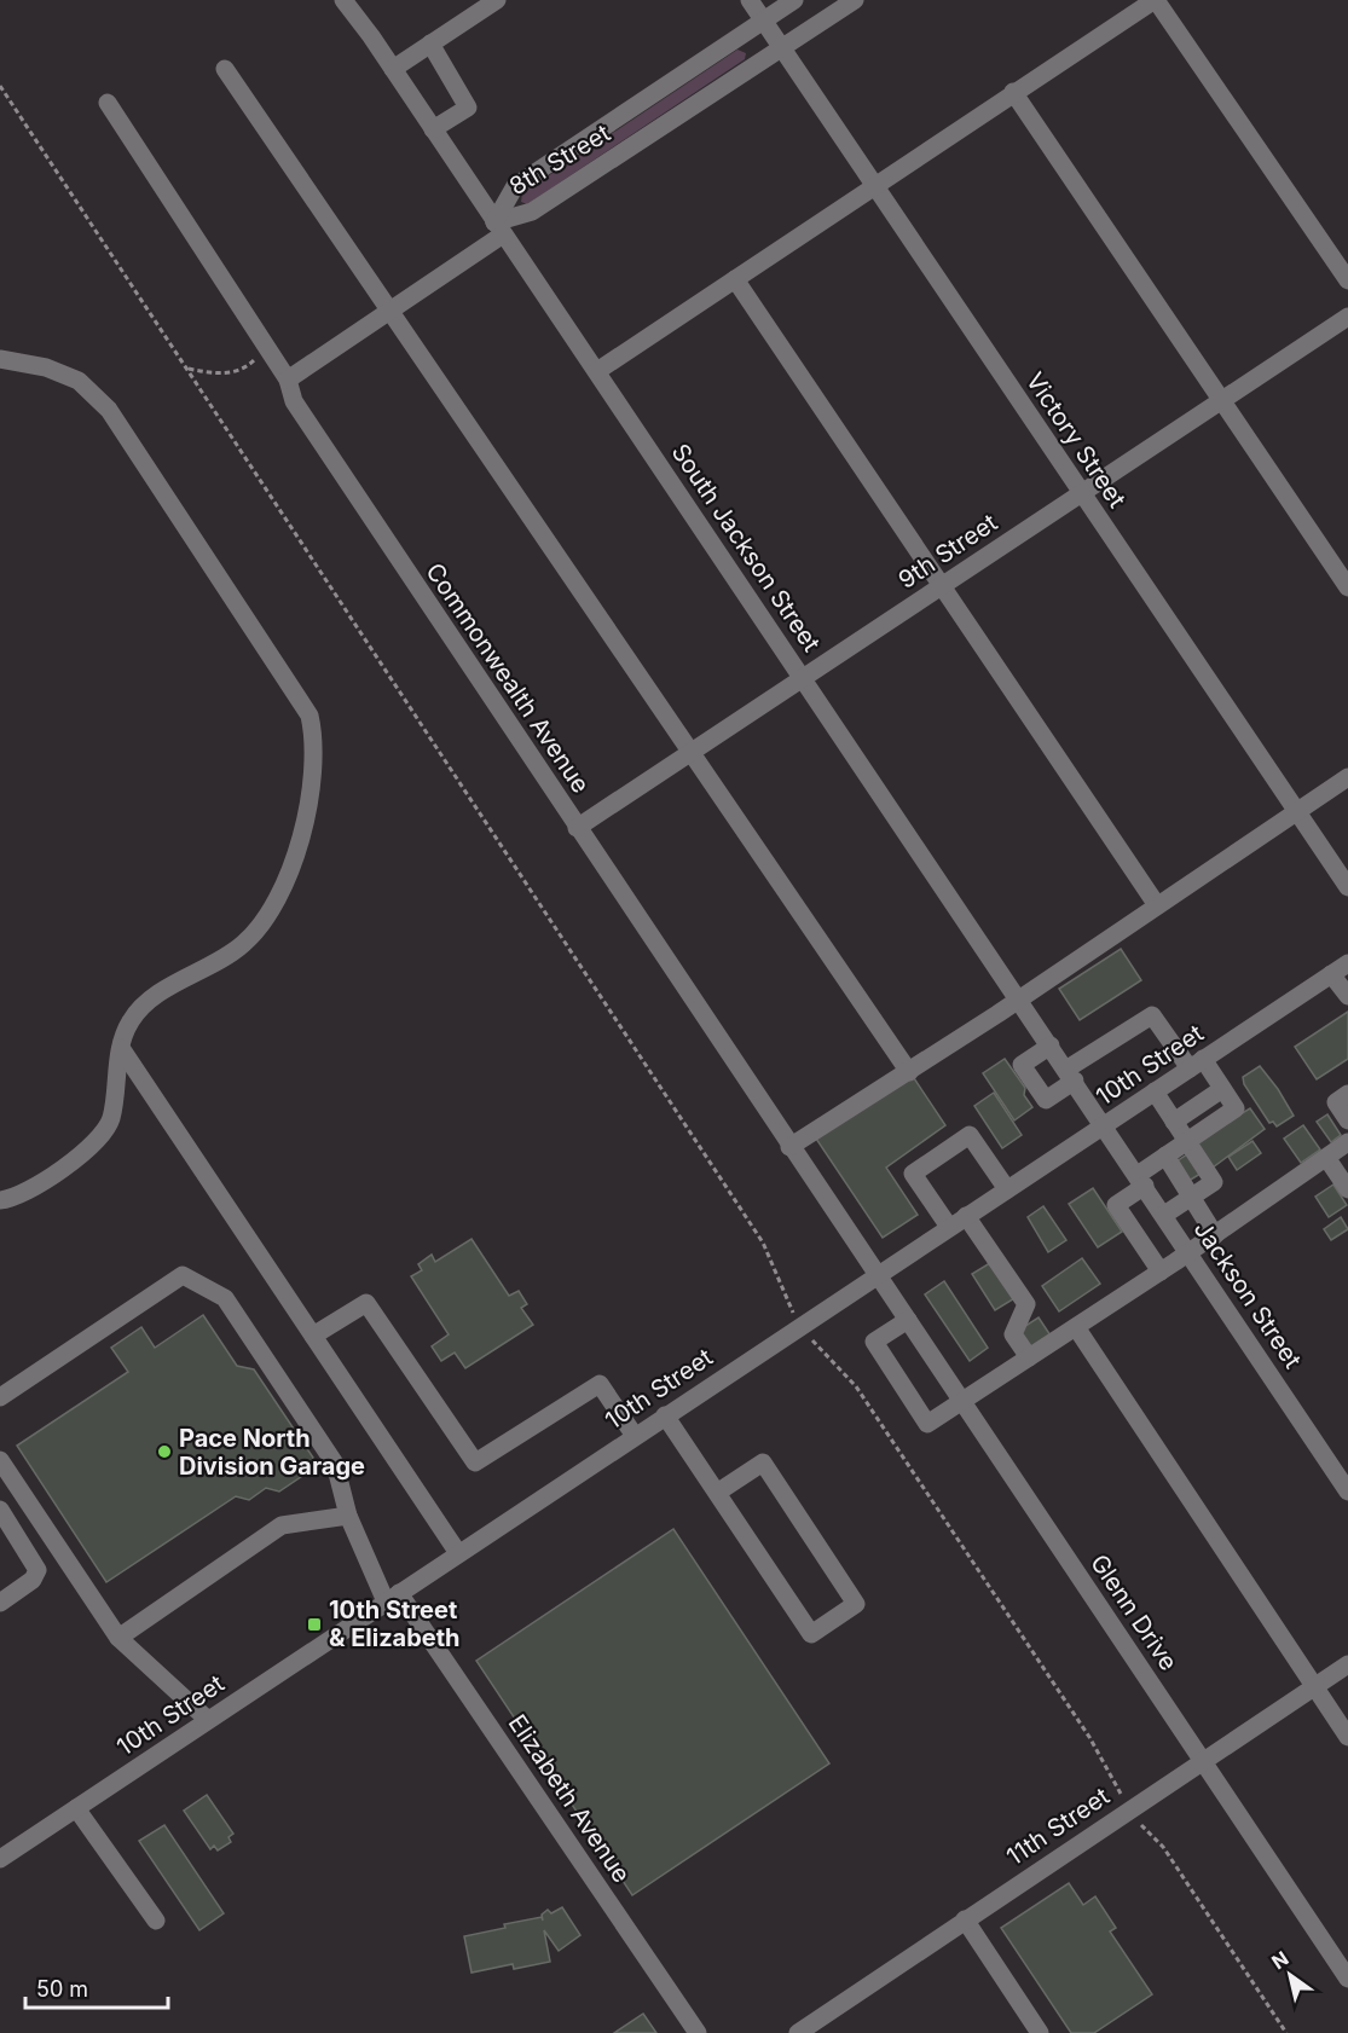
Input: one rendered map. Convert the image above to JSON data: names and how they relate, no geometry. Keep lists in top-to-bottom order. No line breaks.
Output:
{"streets":{"street":["8th Street","Victory Street","South Jackson Street","9th Street","Commonwealth Avenue","10th Street","Jackson Street","Glenn Drive","Elizabeth Avenue","11th Street"]},"crossings":[["8th Street","Victory Street"],["8th Street","South Jackson Street"],["8th Street","Commonwealth Avenue"],["Victory Street","9th Street"],["South Jackson Street","9th Street"],["South Jackson Street","10th Street"],["South Jackson Street","Jackson Street"],["9th Street","Commonwealth Avenue"],["Commonwealth Avenue","10th Street"],["Commonwealth Avenue","Glenn Drive"],["10th Street","Jackson Street"],["10th Street","Glenn Drive"],["10th Street","Elizabeth Avenue"],["Glenn Drive","11th Street"]],"places":{"other":["Pace North Division Garage"],"transit":["10th Street & Elizabeth"]},"scale_bar":"50 m","north":"top left"}
